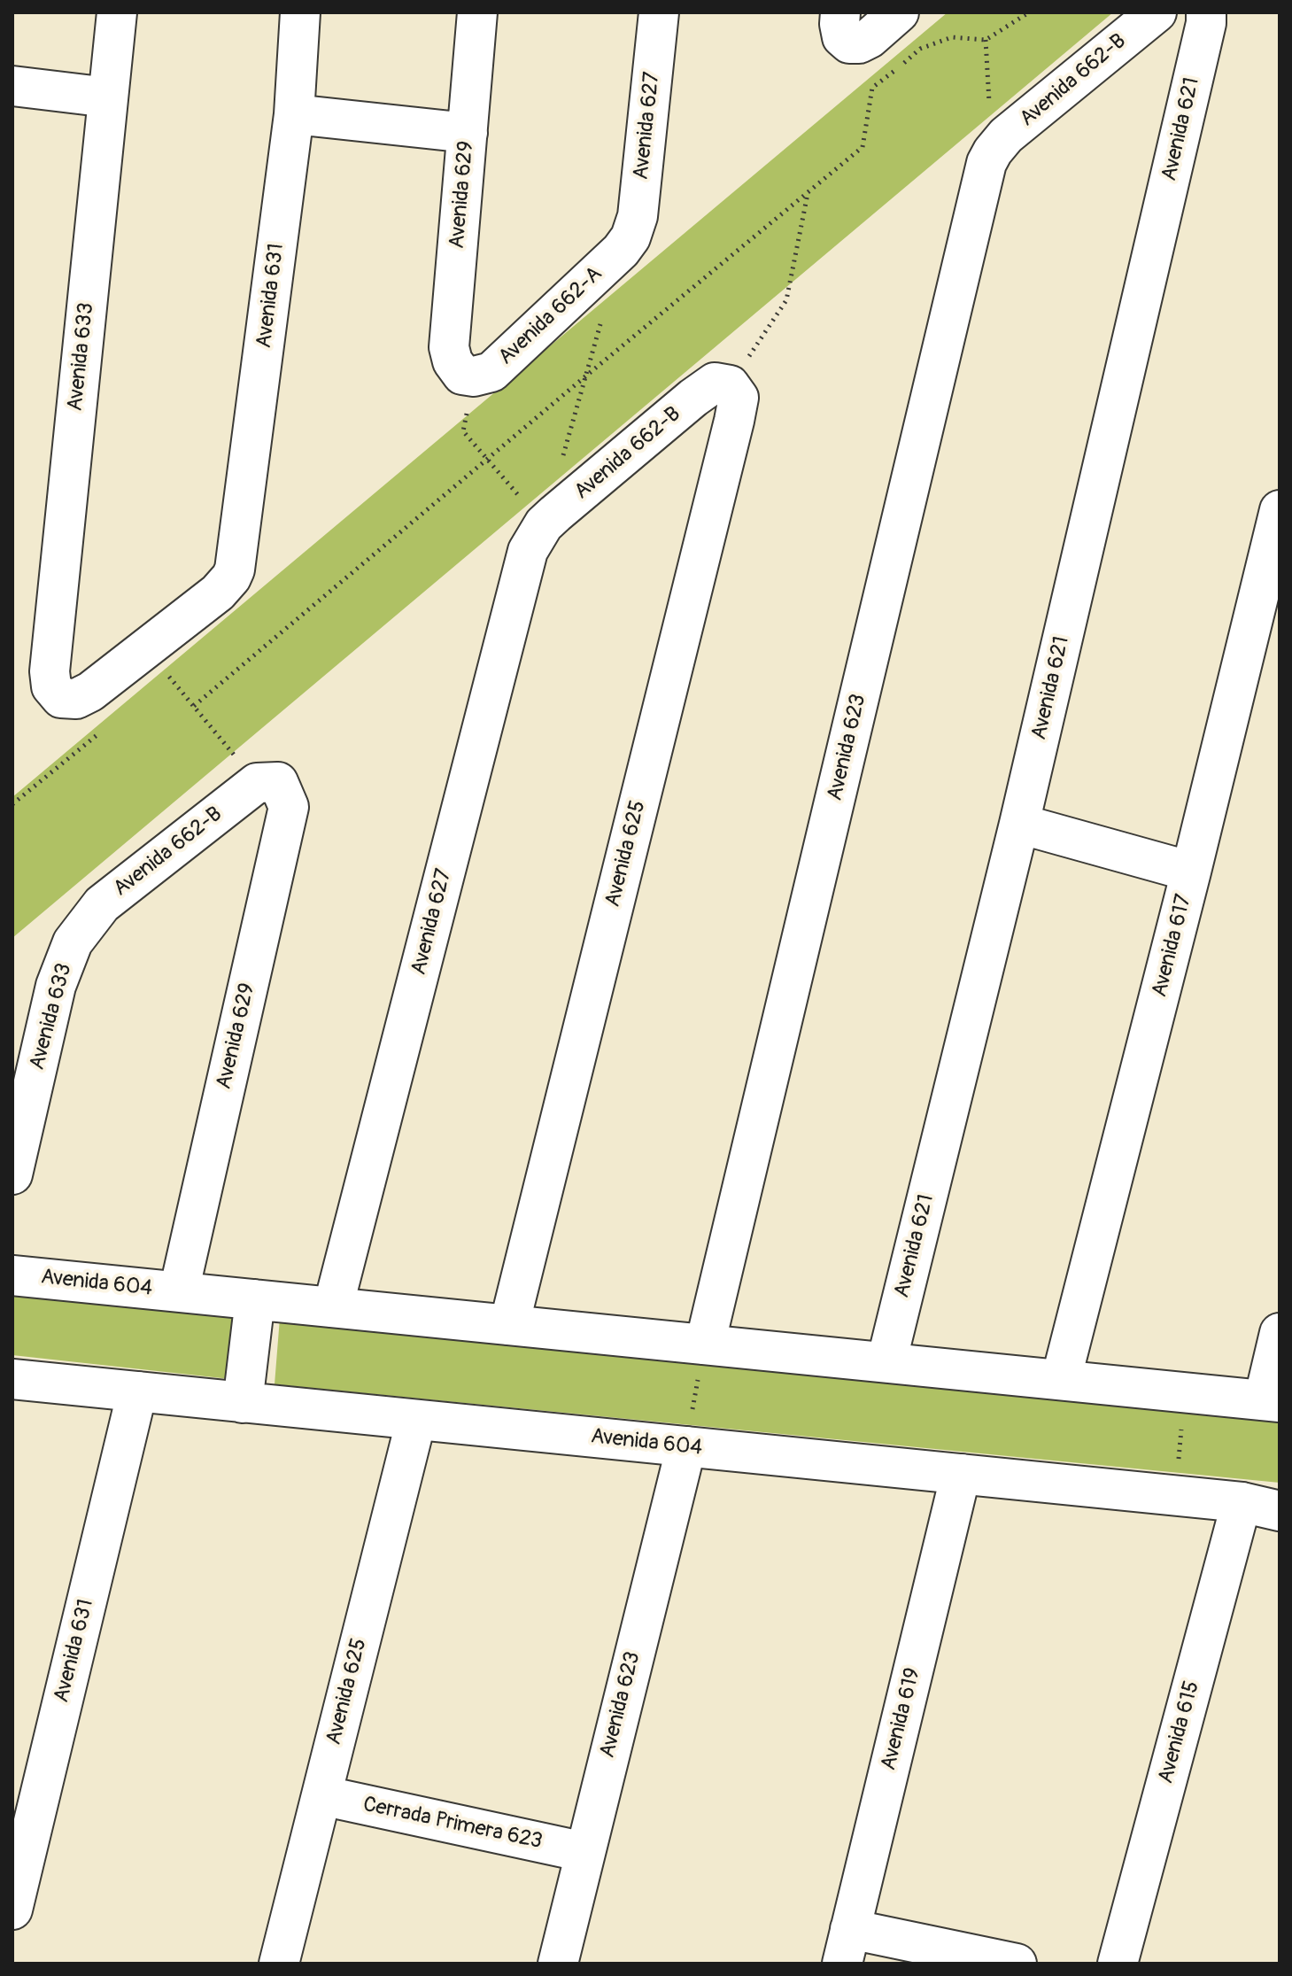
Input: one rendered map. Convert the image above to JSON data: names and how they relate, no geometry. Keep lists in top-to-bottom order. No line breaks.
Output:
{"streets":{"street":["Avenida 662-B","Avenida 627","Avenida 621","Avenida 629","Avenida 631","Avenida 662-A","Avenida 633","Avenida 623","Avenida 625","Avenida 617","Avenida 604","Avenida 619","Avenida 615","Cerrada Primera 623"]},"crossings":[["Avenida 662-B","Avenida 627"],["Avenida 662-B","Avenida 629"],["Avenida 662-B","Avenida 633"],["Avenida 662-B","Avenida 623"],["Avenida 662-B","Avenida 625"],["Avenida 627","Avenida 662-A"],["Avenida 627","Avenida 604"],["Avenida 621","Avenida 604"],["Avenida 629","Avenida 662-A"],["Avenida 629","Avenida 604"],["Avenida 631","Avenida 633"],["Avenida 631","Avenida 604"],["Avenida 623","Avenida 604"],["Avenida 623","Cerrada Primera 623"],["Avenida 625","Avenida 604"],["Avenida 625","Cerrada Primera 623"],["Avenida 617","Avenida 604"],["Avenida 604","Avenida 619"],["Avenida 604","Avenida 615"]]}
